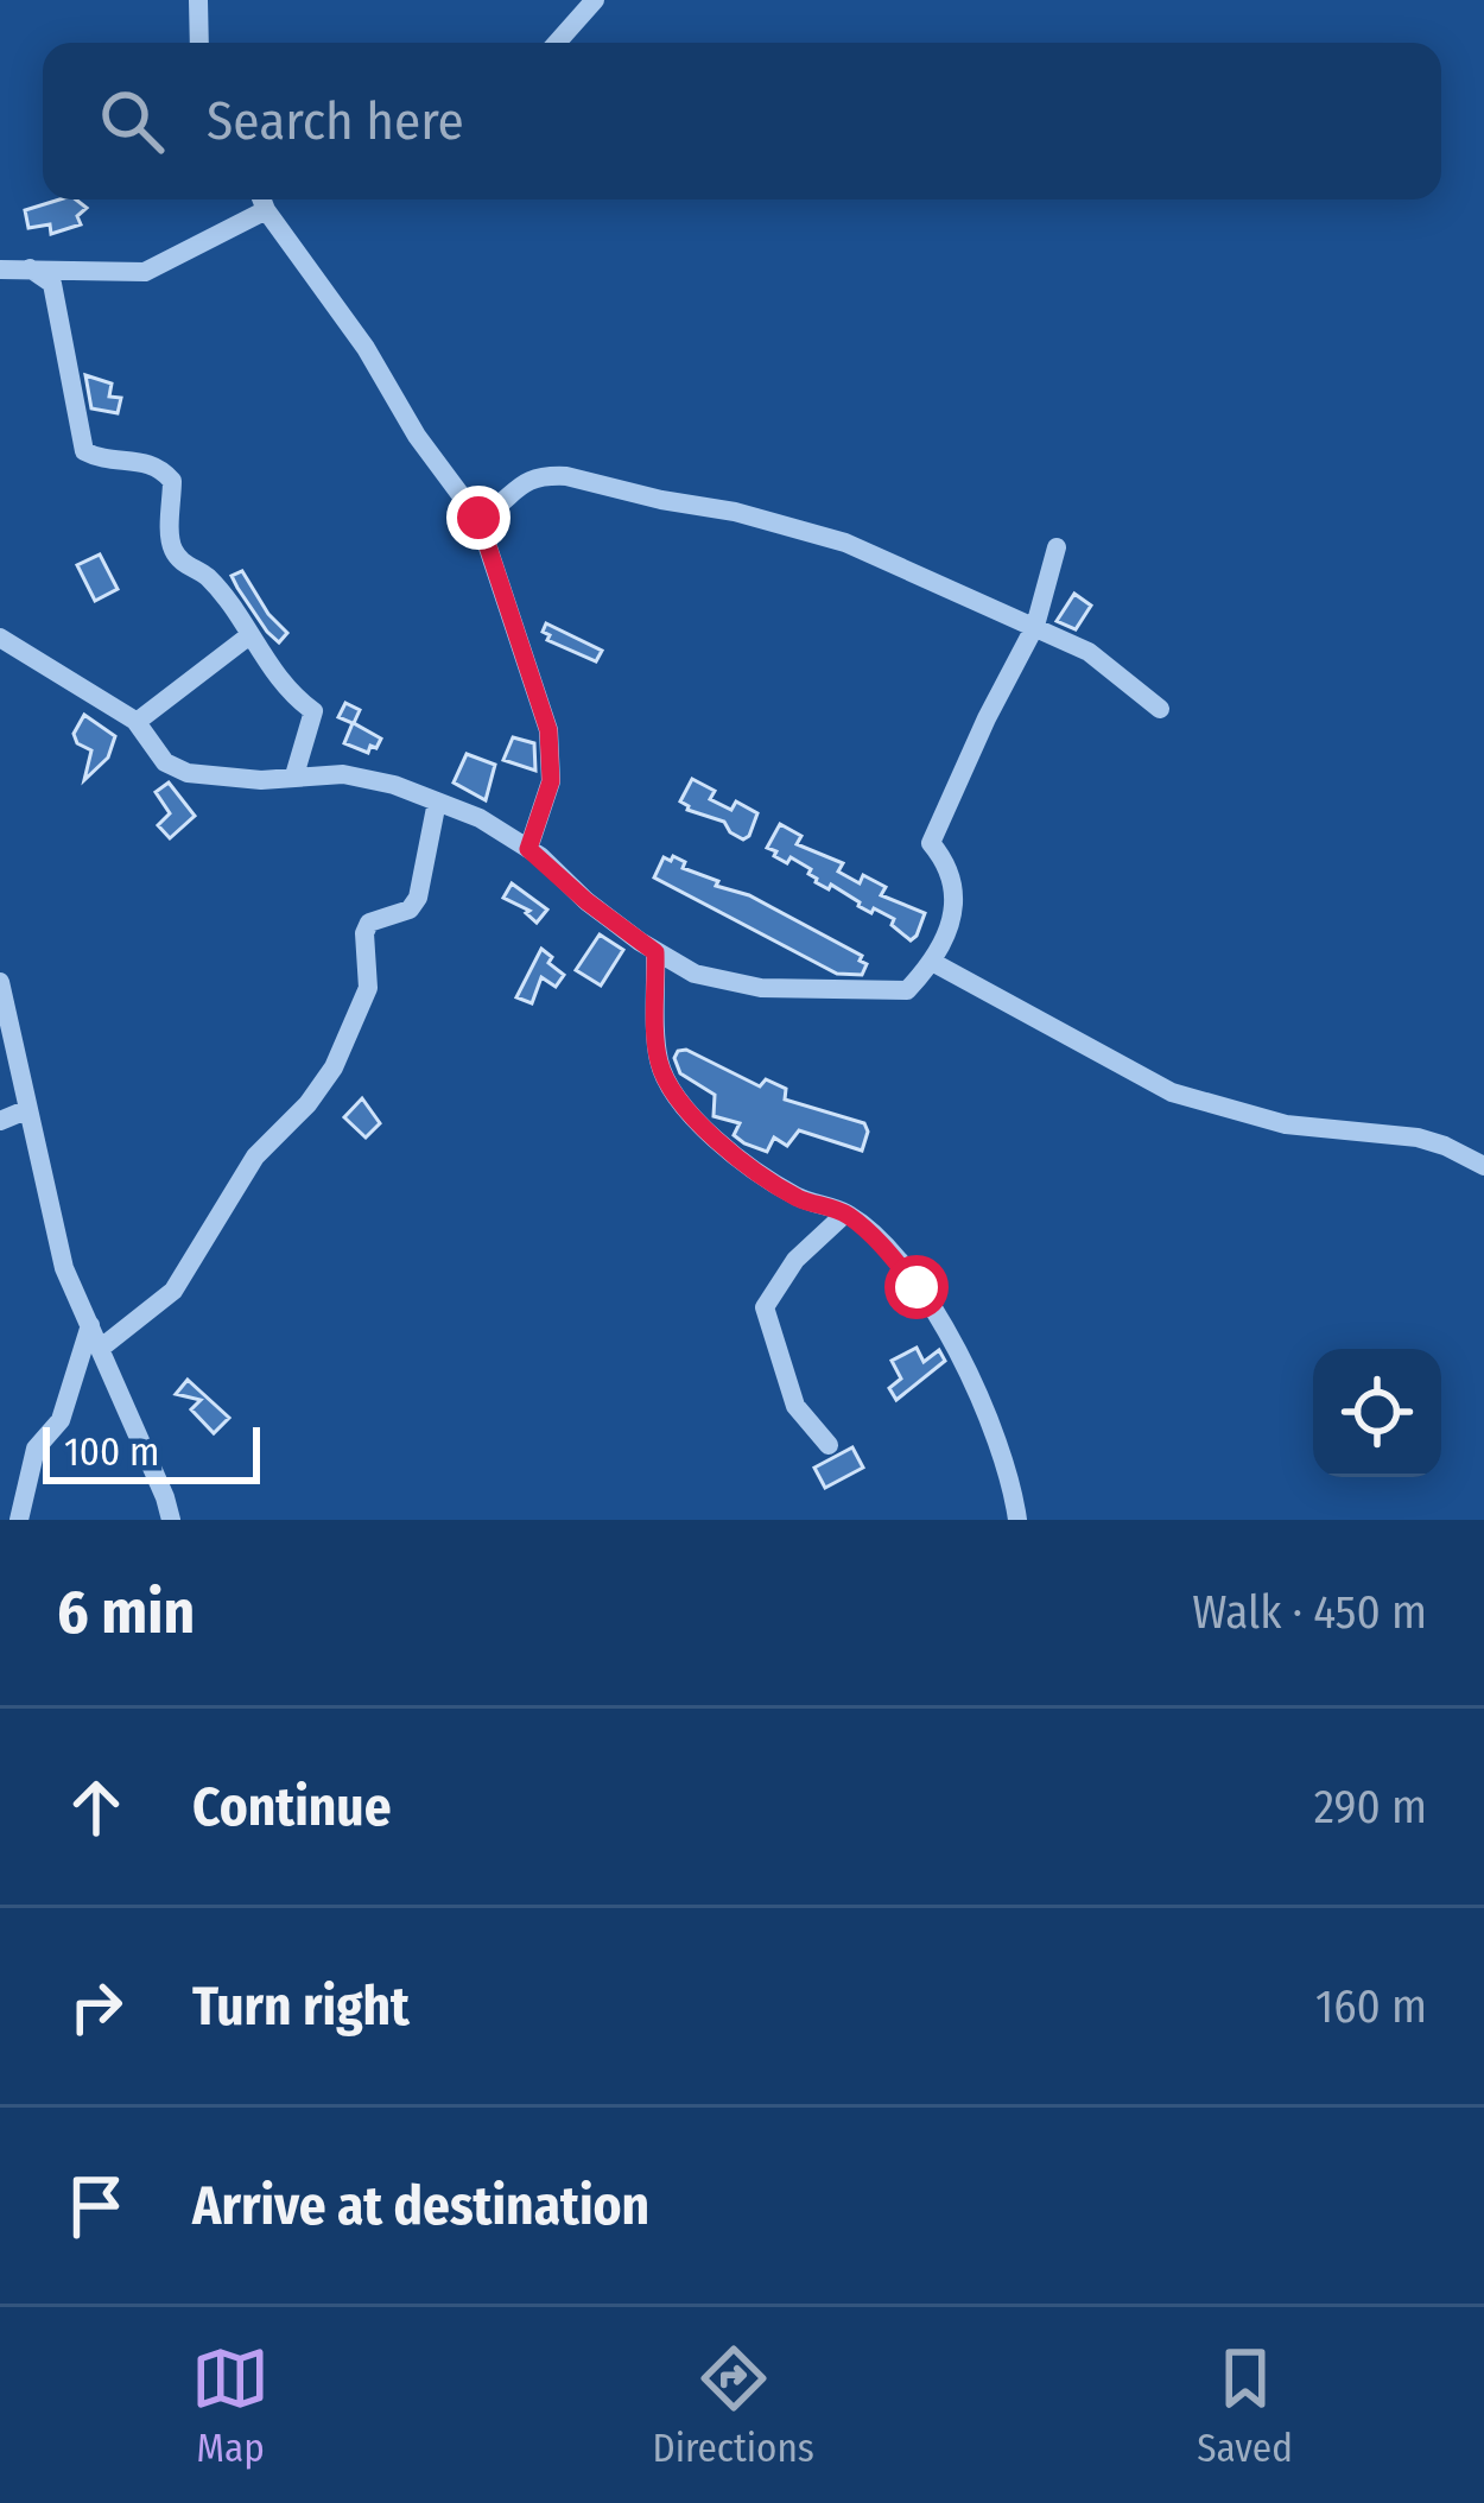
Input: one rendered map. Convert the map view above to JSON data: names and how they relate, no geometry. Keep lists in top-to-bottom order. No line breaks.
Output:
{"scale_bar":"100 m","page":{"search":"Search here","scale":"100 m","heading":["6 min","Walk · 450 m"],"list":[["Continue","290 m"],["Turn right","160 m"],"Arrive at destination"],"nav":["Map","Directions","Saved"]}}
